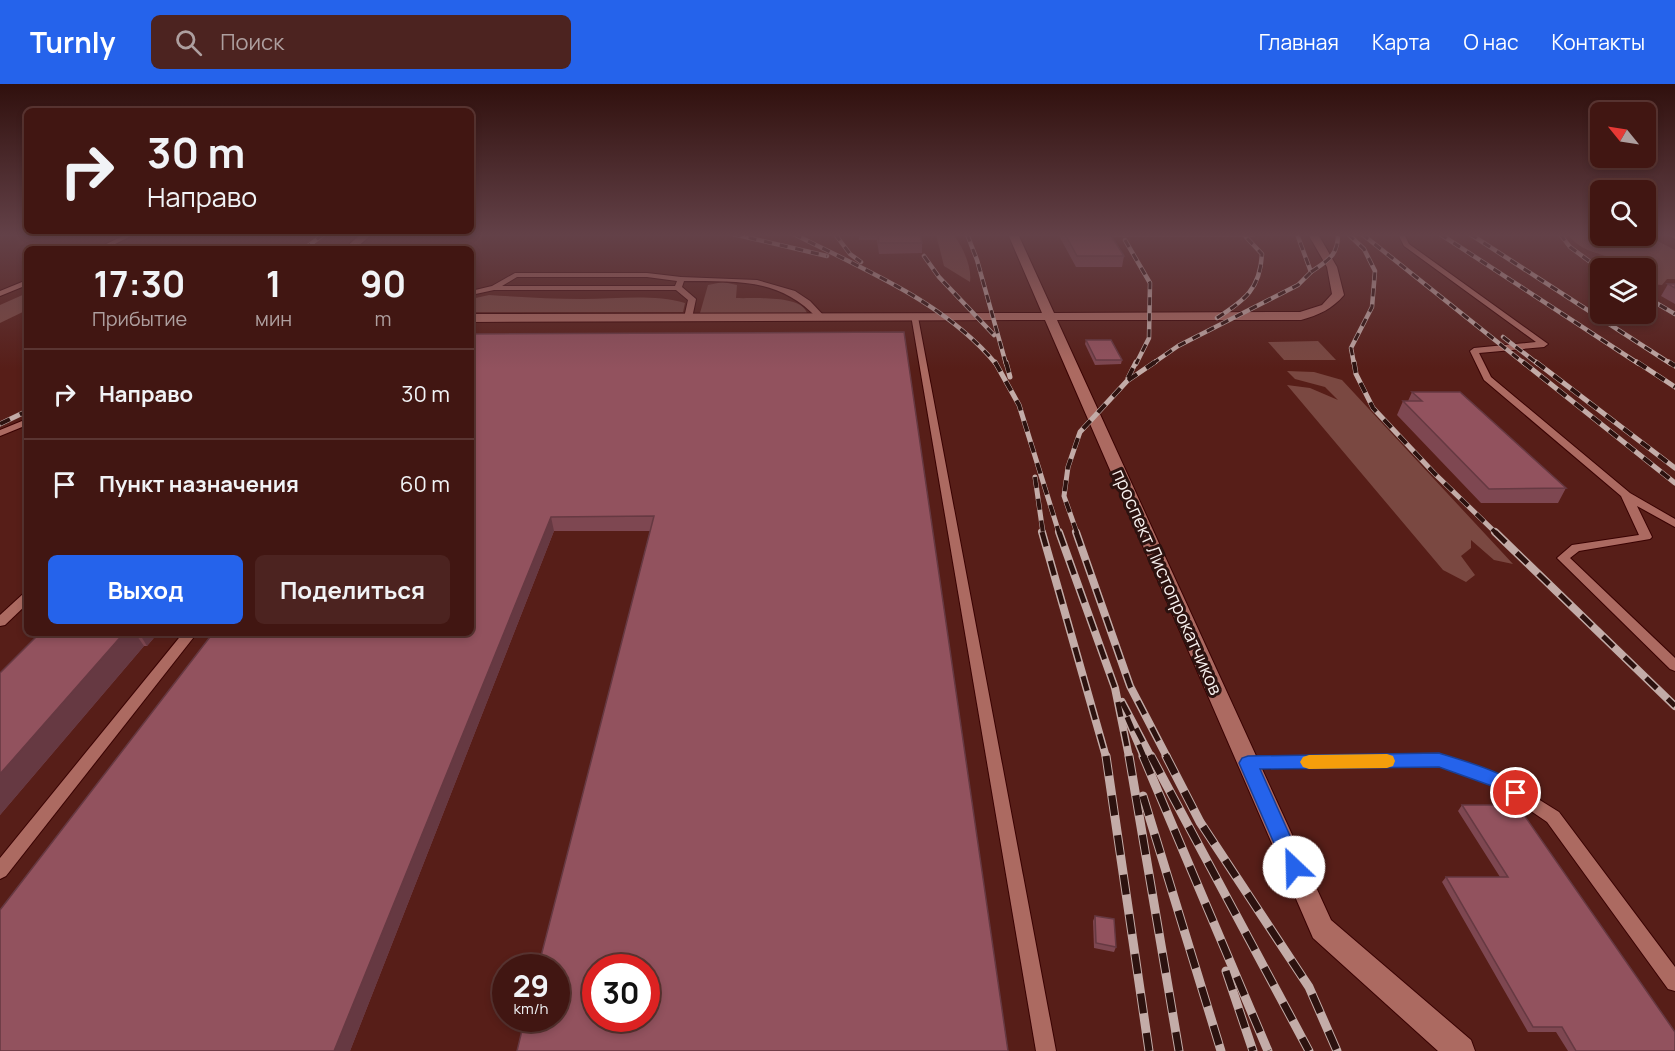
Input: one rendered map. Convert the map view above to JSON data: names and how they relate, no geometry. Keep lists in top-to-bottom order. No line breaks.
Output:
{"streets":{"street":["проспект Листопрокатчиков"]},"north":"top left","page":{"header":"Turnly","search":"Поиск","nav":["Главная","Карта","О нас","Контакты"],"turn":["30 m","Направо"],"eta":["17:30","Прибытие","1","мин","90","m"],"list":[{"name":"Направо","value":"30 m"},{"name":"Пункт назначения","value":"60 m"}],"buttons":["Выход","Поделиться"],"speed":"29 km/h","limit":"30"}}
